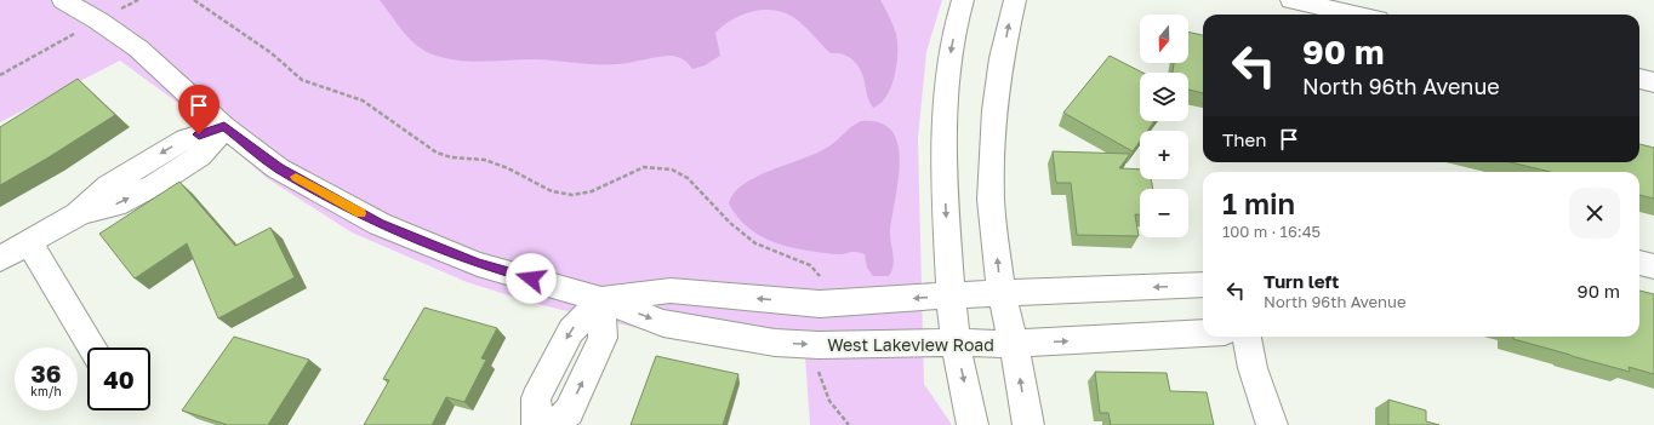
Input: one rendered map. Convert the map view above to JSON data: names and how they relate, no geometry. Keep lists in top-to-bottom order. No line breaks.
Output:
{"streets":{"street":["West Lakeview Road"]},"north":"bottom","page":{"map_buttons":["+","−"],"turn":["90 m","North 96th Avenue"],"then":"Then","heading":["1 min","100 m · 16:45"],"list":[{"name":"Turn left","note":"North 96th Avenue","value":"90 m"}],"speed":"36 km/h","limit":"40"}}
